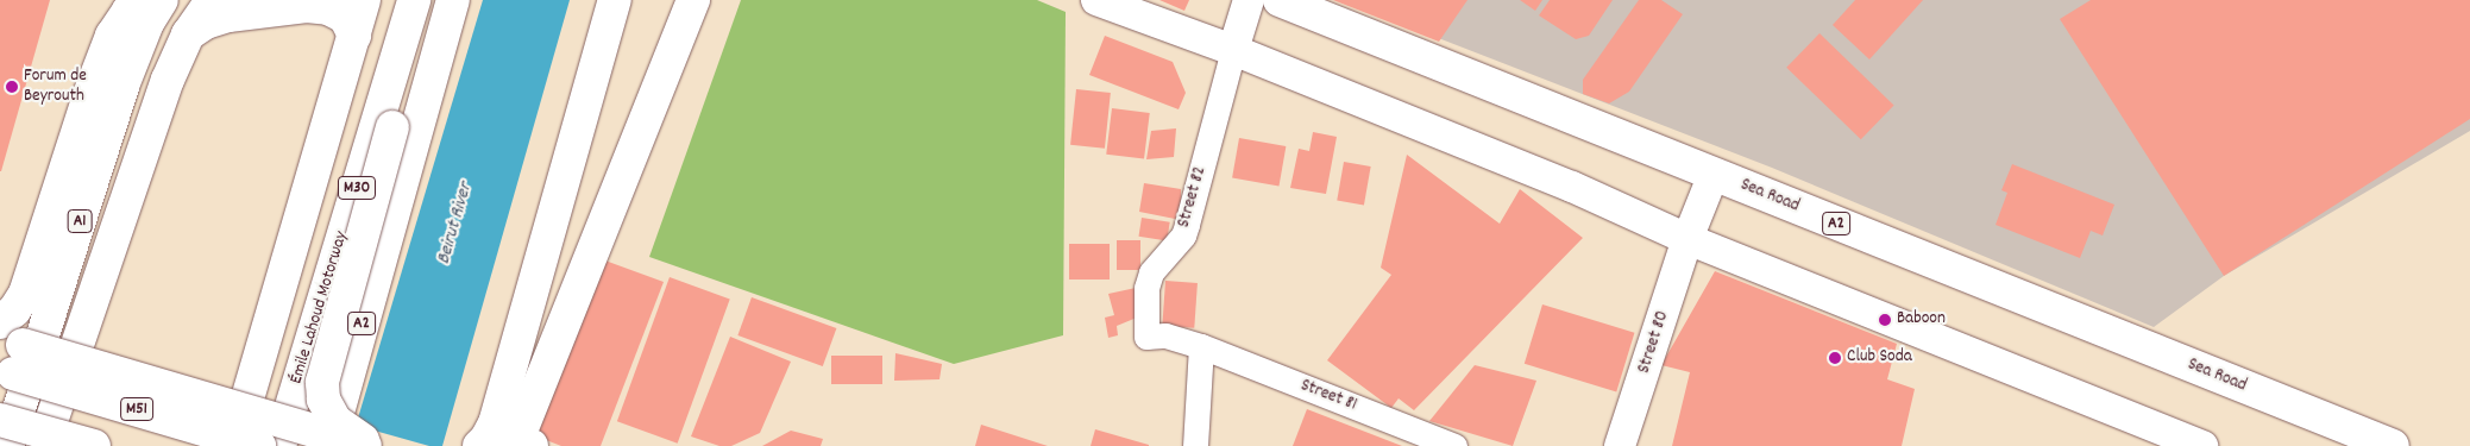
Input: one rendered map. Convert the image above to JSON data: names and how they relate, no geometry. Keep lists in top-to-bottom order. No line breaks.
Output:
{"streets":{"main road":["M30","Sea Road","A1","A2","Émile Lahoud Motorway","M51"],"street":["Street 82","Street 80","Street 81"]},"crossings":[["Sea Road","Street 80"],["Street 82","Street 81"],["Émile Lahoud Motorway","M51"]],"water":["Beirut River"],"places":["Forum de Beyrouth","Baboon","Club Soda"]}
